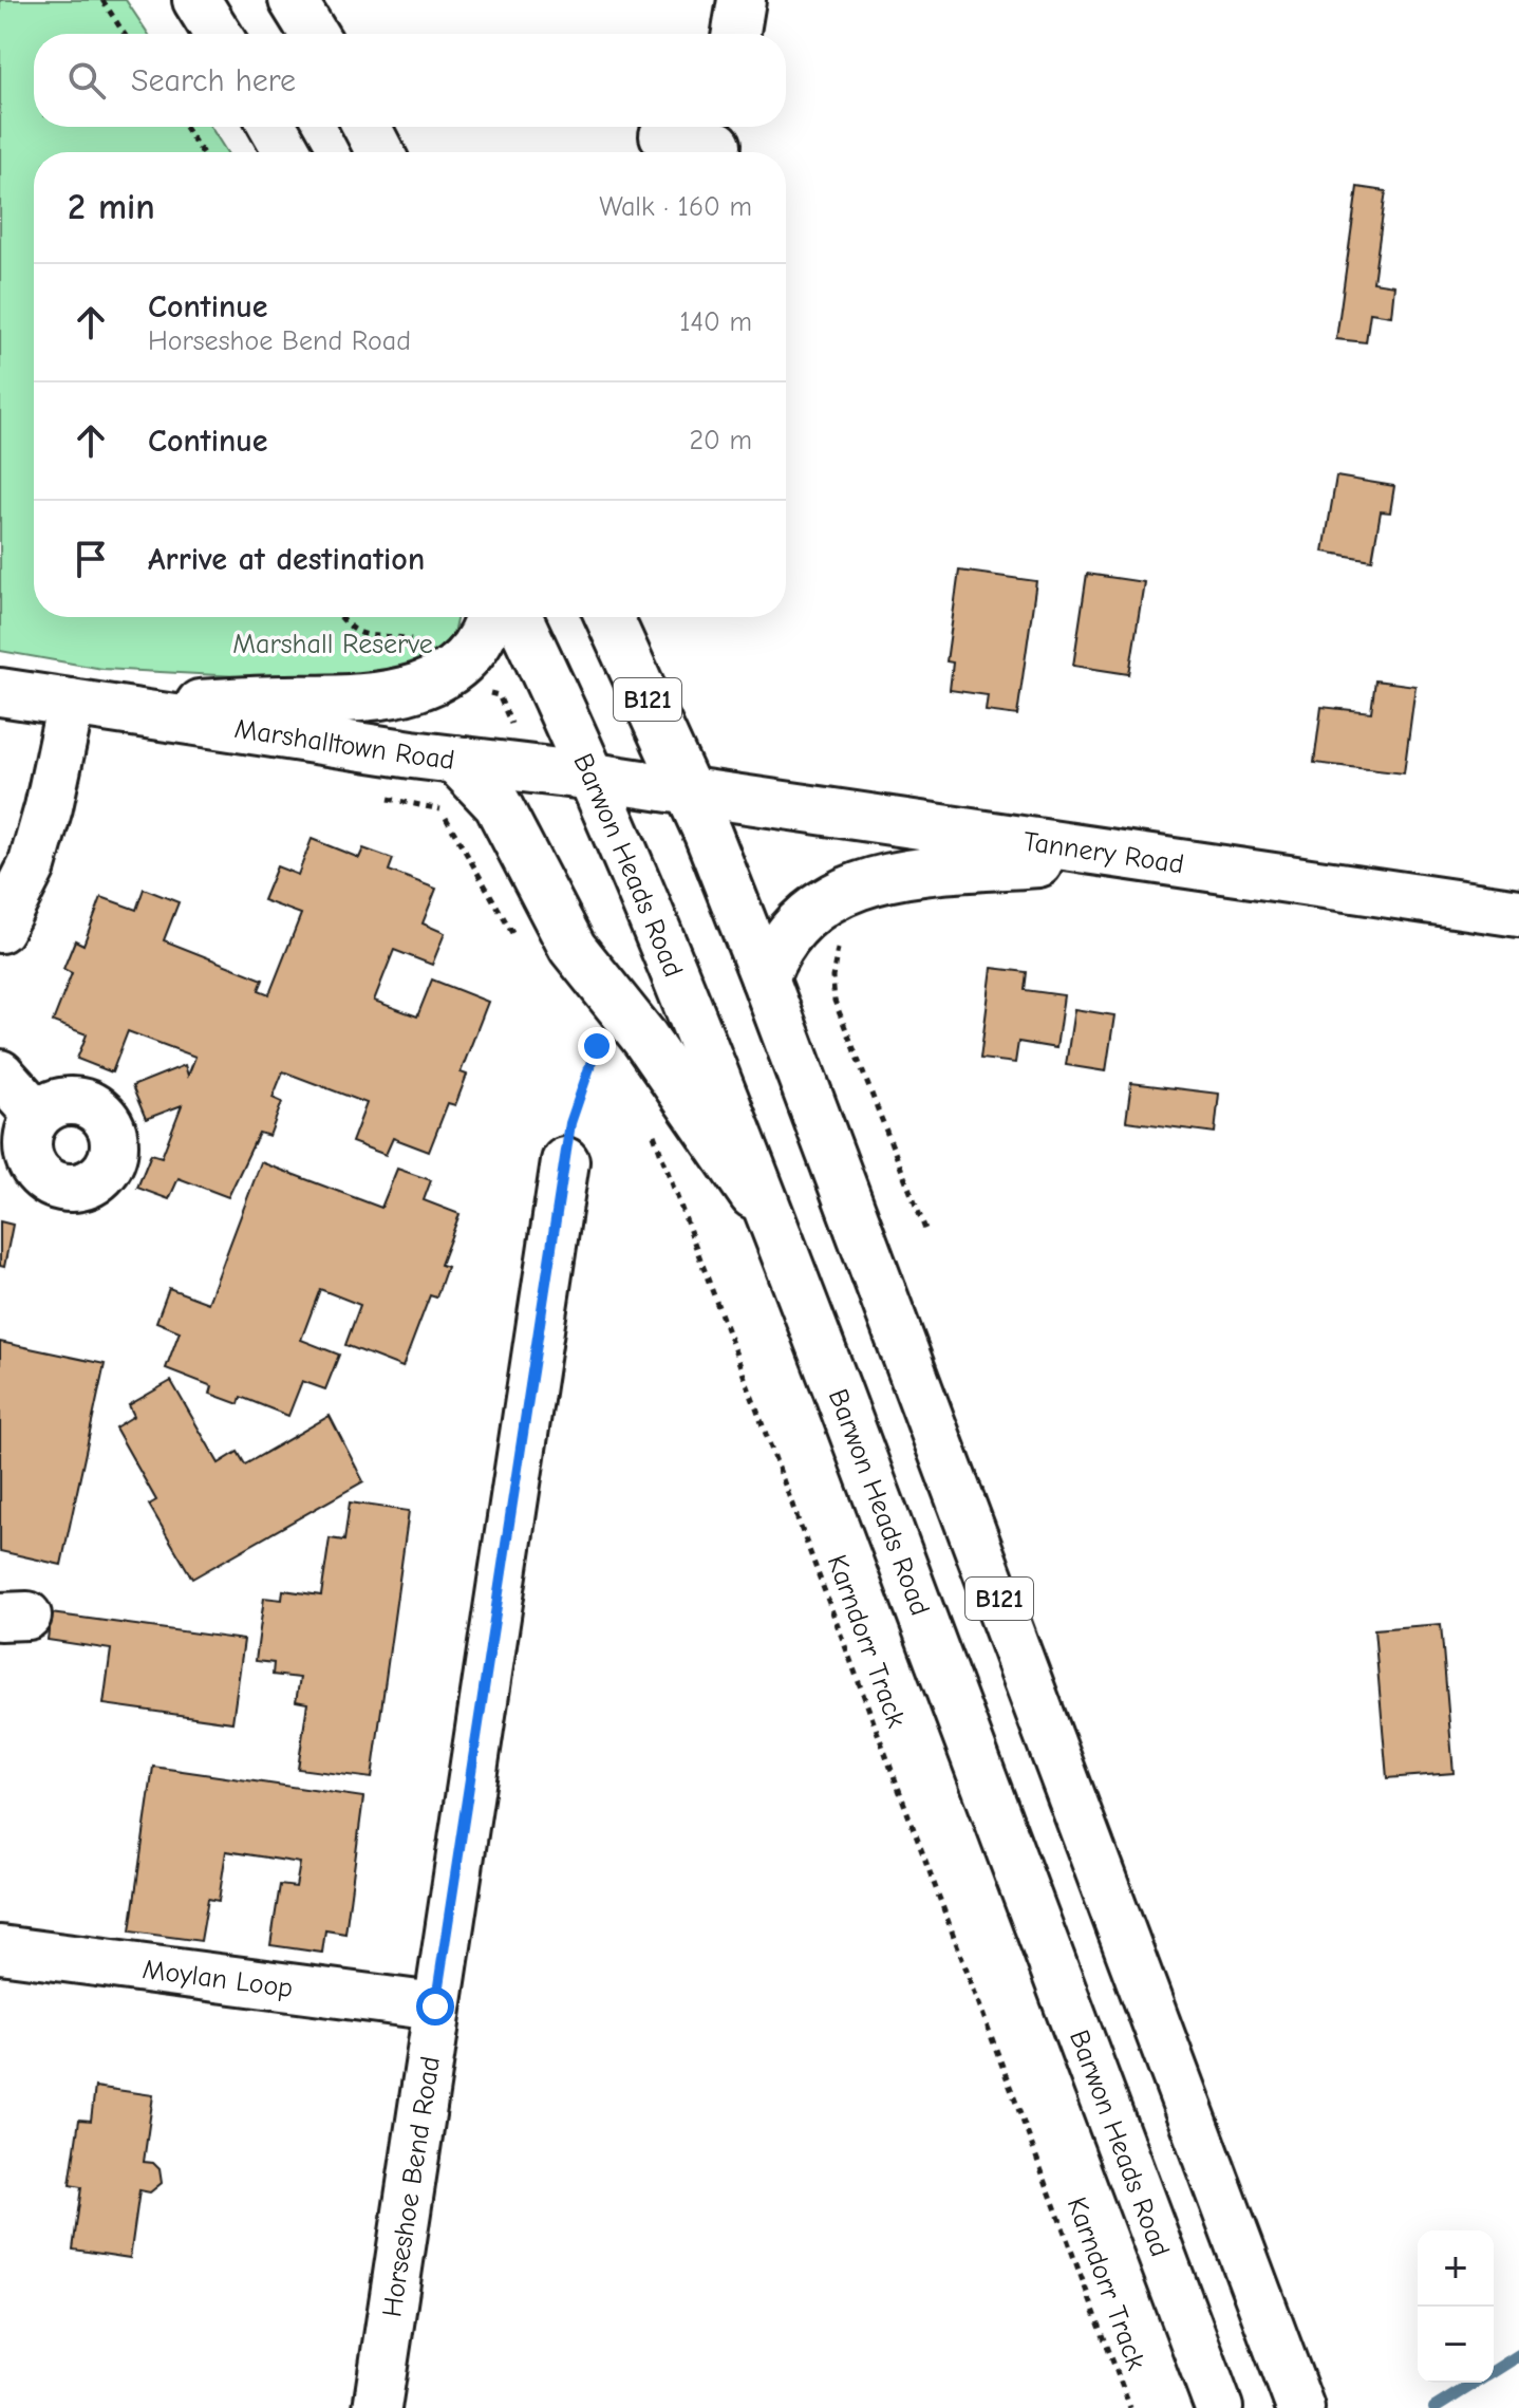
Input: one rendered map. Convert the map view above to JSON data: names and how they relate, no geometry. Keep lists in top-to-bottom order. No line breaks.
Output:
{"streets":{"main road":["B121","Marshalltown Road","Tannery Road","Barwon Heads Road","Moylan Loop","Horseshoe Bend Road"],"path":["Karndorr Track"]},"crossings":[["B121","Marshalltown Road"],["B121","Tannery Road"],["Marshalltown Road","Tannery Road"],["Marshalltown Road","Barwon Heads Road"],["Moylan Loop","Horseshoe Bend Road"]],"parks":["Marshall Reserve"],"page":{"search":"Search here","heading":["2 min","Walk · 160 m"],"list":[["Continue","Horseshoe Bend Road","140 m"],["Continue","20 m"],"Arrive at destination"],"map_buttons":["+","−"]}}
